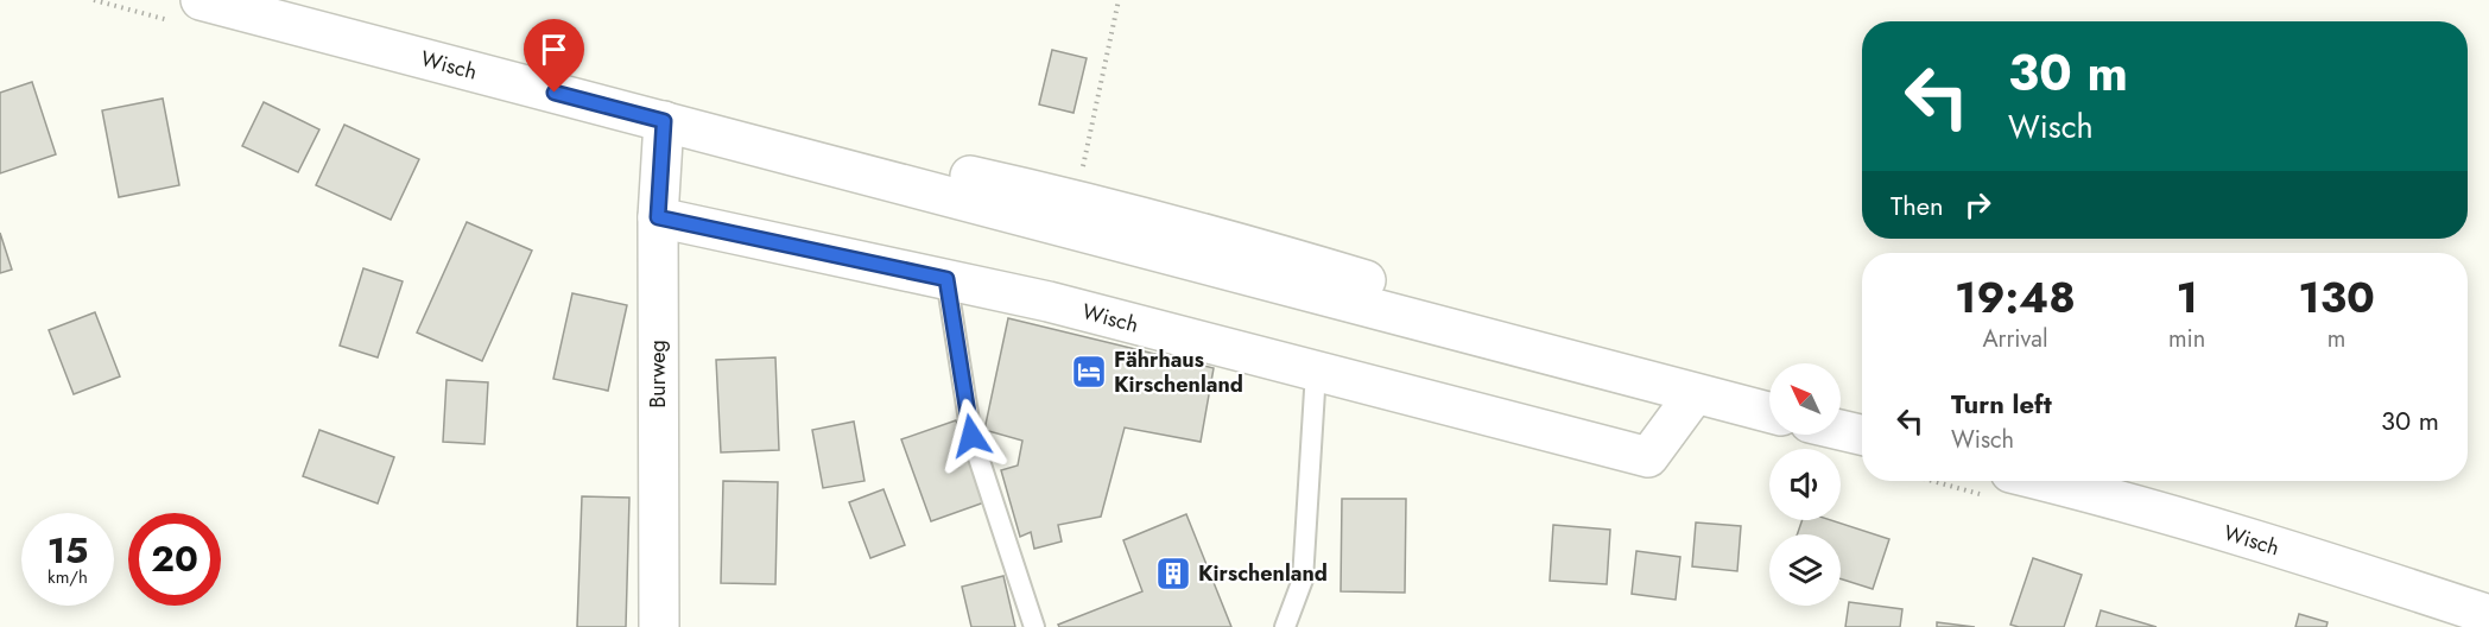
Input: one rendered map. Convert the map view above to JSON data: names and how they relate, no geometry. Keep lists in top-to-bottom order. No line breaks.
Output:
{"streets":{"street":["Wisch","Burweg"]},"crossings":[["Wisch","Burweg"]],"places":{"hotel":["Fährhaus Kirschenland"],"building":["Kirschenland"]},"north":"top left","page":{"turn":["30 m","Wisch"],"then":"Then","eta":["19:48","Arrival","1","min","130","m"],"list":[{"name":"Turn left","note":"Wisch","value":"30 m"}],"speed":"15 km/h","limit":"20"}}
